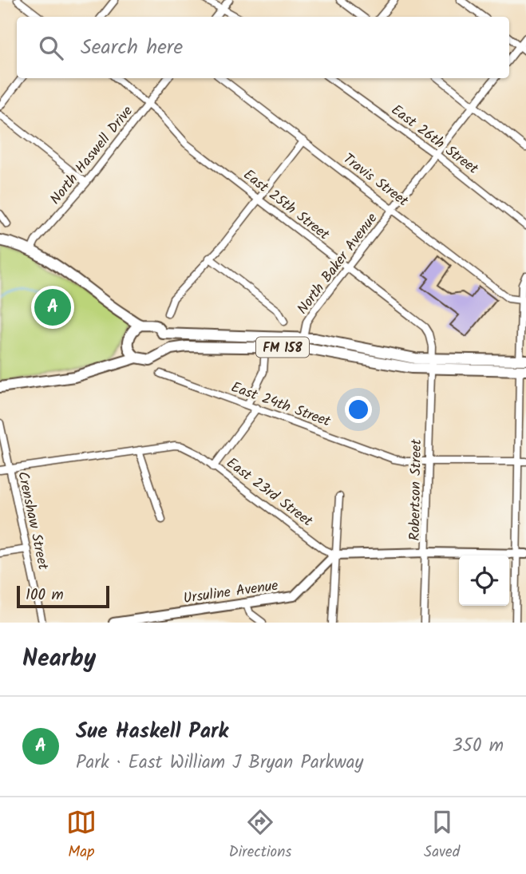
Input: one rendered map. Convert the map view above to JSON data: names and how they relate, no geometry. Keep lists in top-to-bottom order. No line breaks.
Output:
{"streets":{"main road":["FM 158"],"street":["East 26th Street","North Haswell Drive","Travis Street","East 25th Street","North Baker Avenue","East 24th Street","Robertson Street","East 23rd Street","Crenshaw Street","Ursuline Avenue"]},"crossings":[["East 26th Street","North Baker Avenue"],["North Haswell Drive","East 25th Street"],["North Haswell Drive","FM 158"],["Travis Street","North Baker Avenue"],["East 25th Street","North Baker Avenue"],["East 25th Street","FM 158"],["East 25th Street","Robertson Street"],["North Baker Avenue","FM 158"],["FM 158","Robertson Street"],["East 24th Street","Robertson Street"],["East 23rd Street","Crenshaw Street"],["East 23rd Street","Ursuline Avenue"]],"scale_bar":"100 m","page":{"search":"Search here","pins":"A","scale":"100 m","heading":"Nearby","list":[{"mark":"A","name":"Sue Haskell Park","note":"Park · East William J Bryan Parkway","value":"350 m"}],"nav":["Map","Directions","Saved"]}}
